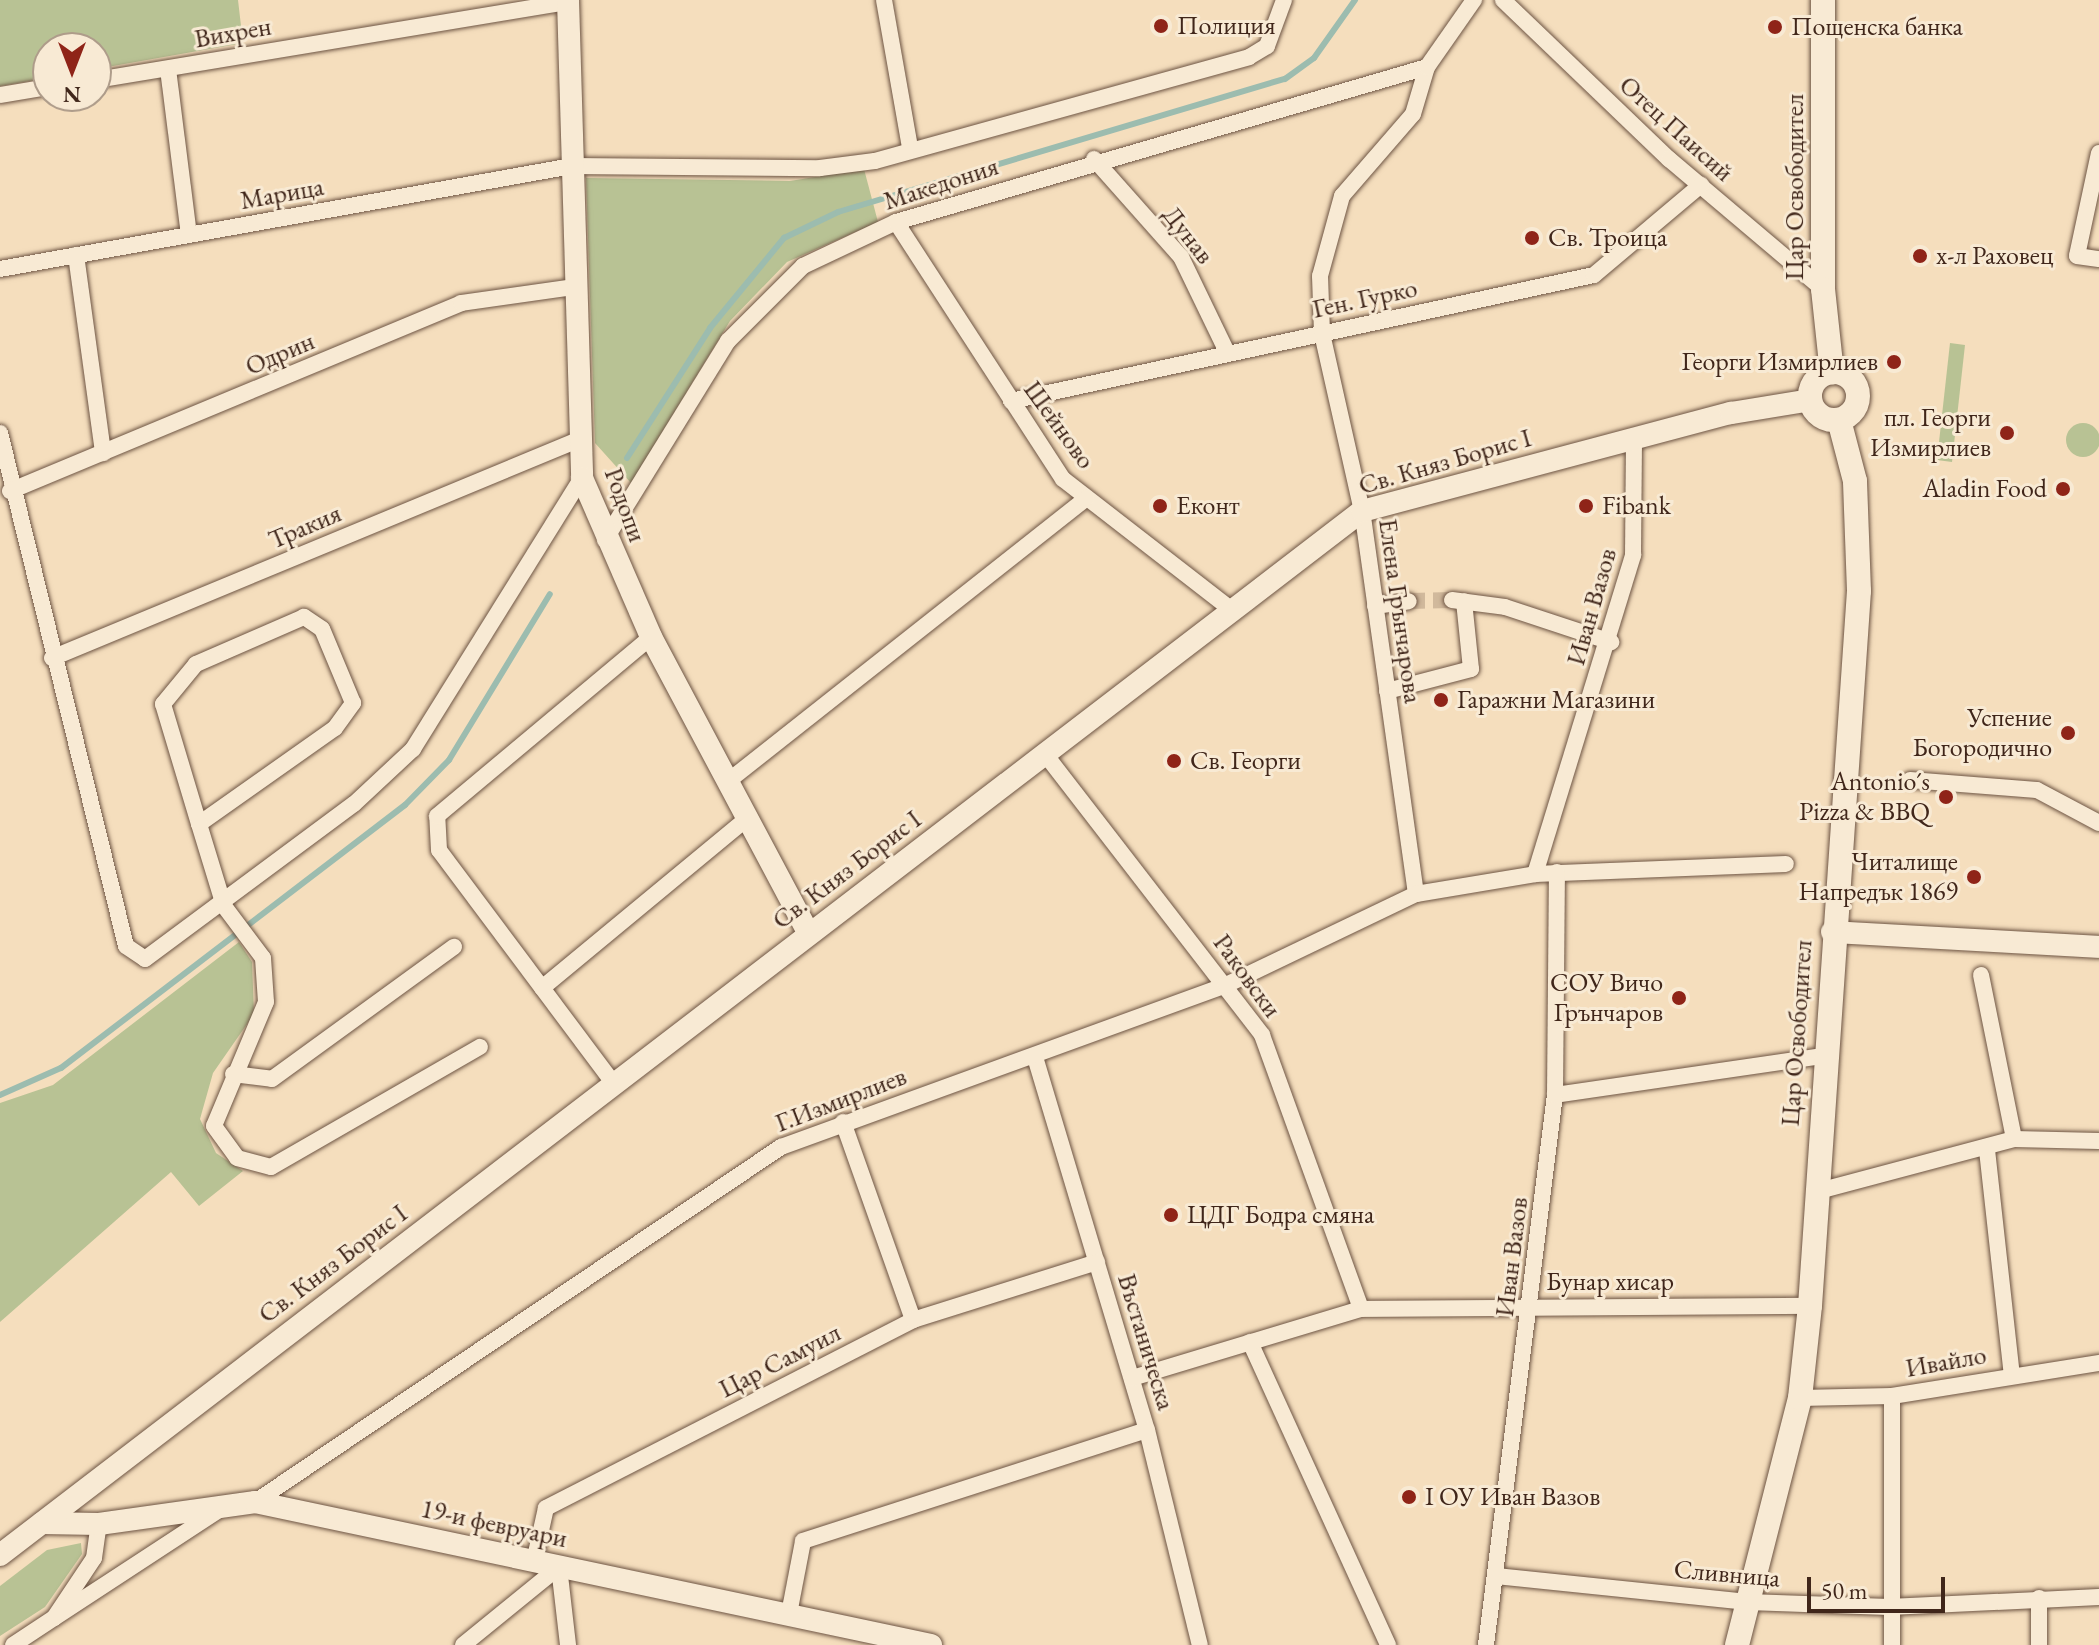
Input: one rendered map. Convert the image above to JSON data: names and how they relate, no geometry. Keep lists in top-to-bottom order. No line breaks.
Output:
{"streets":{"main road":["Цар Освободител"],"street":["Вихрен","Отец Паисий","Македония","Марица","Дунав","Ген. Гурко","Одрин","Шейново","Св. Княз Борис I","Родопи","Тракия","Иван Вазов","Елена Грънчарова","Раковски","Г.Измирлиев","Бунар хисар","Въстаническа","Цар Самуил","Ивайло","19-и февруари","Сливница"]},"crossings":[["Вихрен","Родопи"],["Отец Паисий","Цар Освободител"],["Отец Паисий","Ген. Гурко"],["Македония","Дунав"],["Македония","Шейново"],["Македония","Родопи"],["Македония","Елена Грънчарова"],["Цар Освободител","Св. Княз Борис I"],["Цар Освободител","Бунар хисар"],["Цар Освободител","Ивайло"],["Цар Освободител","Сливница"],["Марица","Родопи"],["Дунав","Ген. Гурко"],["Ген. Гурко","Шейново"],["Ген. Гурко","Елена Грънчарова"],["Одрин","Родопи"],["Шейново","Св. Княз Борис I"],["Св. Княз Борис I","Родопи"],["Св. Княз Борис I","Иван Вазов"],["Св. Княз Борис I","Елена Грънчарова"],["Св. Княз Борис I","Раковски"],["Св. Княз Борис I","19-и февруари"],["Родопи","Тракия"],["Иван Вазов","Г.Измирлиев"],["Иван Вазов","Бунар хисар"],["Иван Вазов","Сливница"],["Елена Грънчарова","Г.Измирлиев"],["Раковски","Г.Измирлиев"],["Раковски","Бунар хисар"],["Г.Измирлиев","Въстаническа"],["Г.Измирлиев","19-и февруари"],["Бунар хисар","Въстаническа"],["Въстаническа","Цар Самуил"],["Цар Самуил","19-и февруари"]],"places":["Полиция","Пощенска банка","Св. Троица","х-л Раховец","Георги Измирлиев","пл. Георги Измирлиев","Aladin Food","Еконт","Fibank","Гаражни Магазини","Успение Богородично","Св. Георги","Antonio´s Pizza & BBQ","Читалище Напредък 1869","СОУ Вичо Грънчаров","ЦДГ Бодра смяна","I ОУ Иван Вазов"],"scale_bar":"50 m","north":"bottom"}
